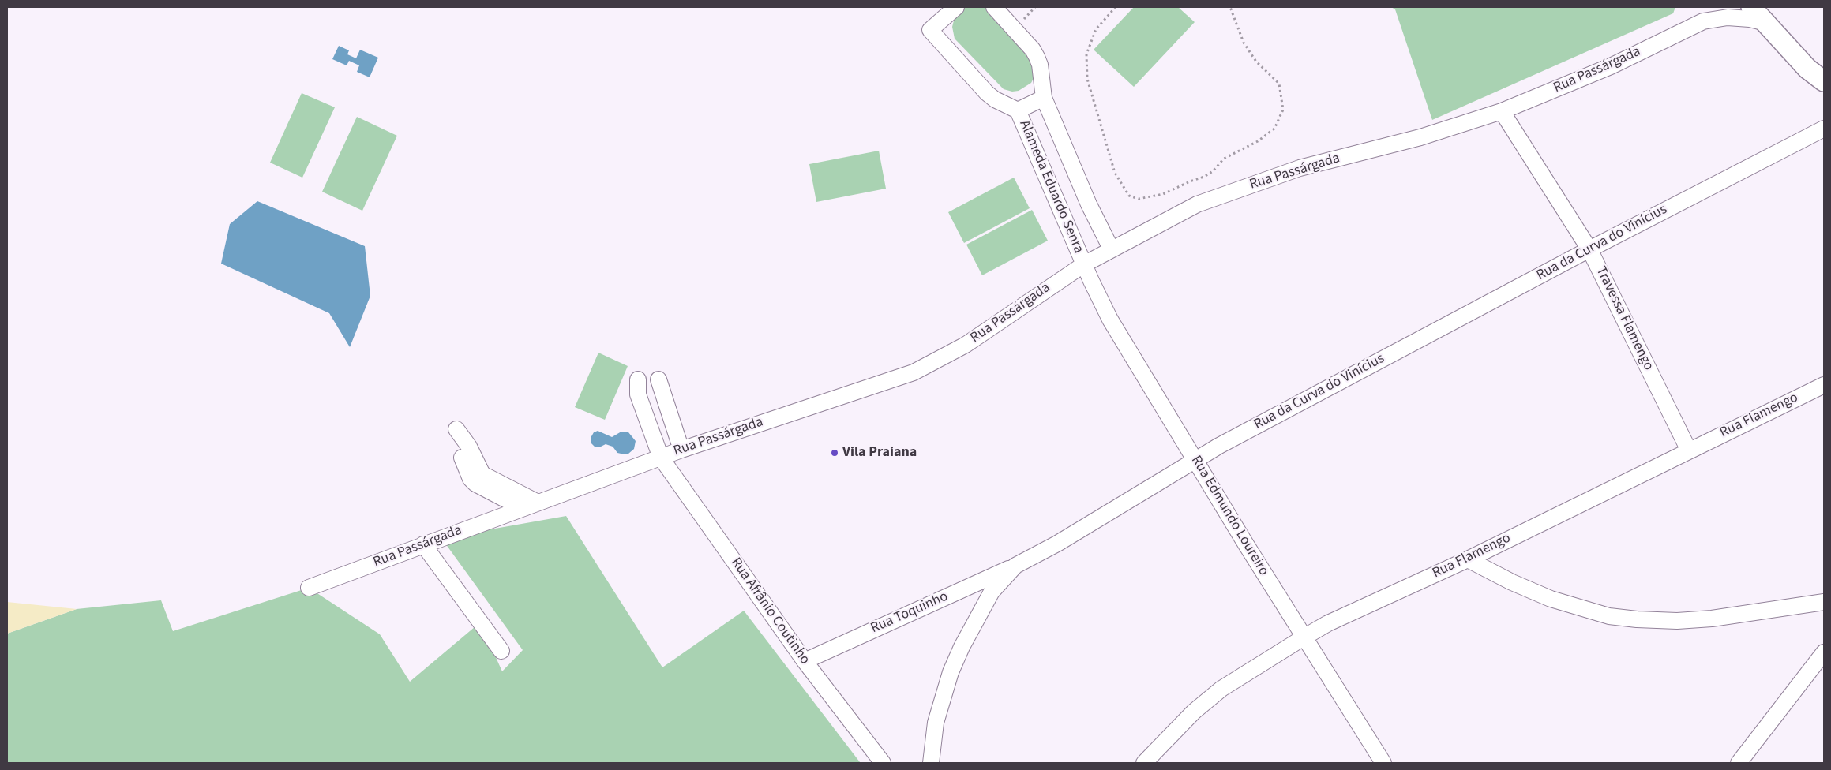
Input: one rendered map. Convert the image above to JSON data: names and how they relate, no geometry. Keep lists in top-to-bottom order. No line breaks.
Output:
{"streets":{"street":["Rua Passárgada","Alameda Eduardo Senra","Rua da Curva do Vinícius","Travessa Flamengo","Rua Flamengo","Rua Edmundo Loureiro","Rua Afrânio Coutinho","Rua Toquinho"]},"crossings":[["Rua Passárgada","Alameda Eduardo Senra"],["Rua Passárgada","Travessa Flamengo"],["Rua Passárgada","Rua Edmundo Loureiro"],["Rua Passárgada","Rua Afrânio Coutinho"],["Alameda Eduardo Senra","Rua Edmundo Loureiro"],["Rua da Curva do Vinícius","Travessa Flamengo"],["Rua da Curva do Vinícius","Rua Edmundo Loureiro"],["Rua da Curva do Vinícius","Rua Toquinho"],["Travessa Flamengo","Rua Flamengo"],["Rua Flamengo","Rua Edmundo Loureiro"],["Rua Afrânio Coutinho","Rua Toquinho"]],"places":["Vila Praiana"]}
